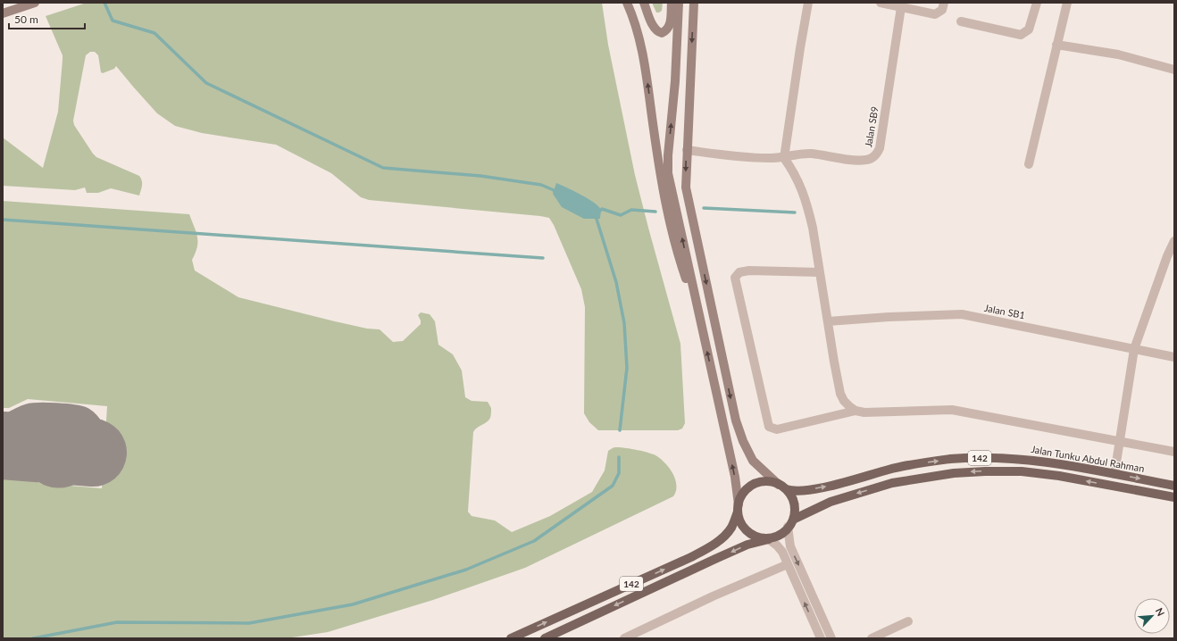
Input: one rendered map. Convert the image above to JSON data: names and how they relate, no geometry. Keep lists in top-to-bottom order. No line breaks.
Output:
{"streets":{"main road":["142","Jalan Tunku Abdul Rahman"],"street":["Jalan SB9","Jalan SB1"]},"crossings":[["142","Jalan Tunku Abdul Rahman"]],"scale_bar":"50 m","north":"top right"}
